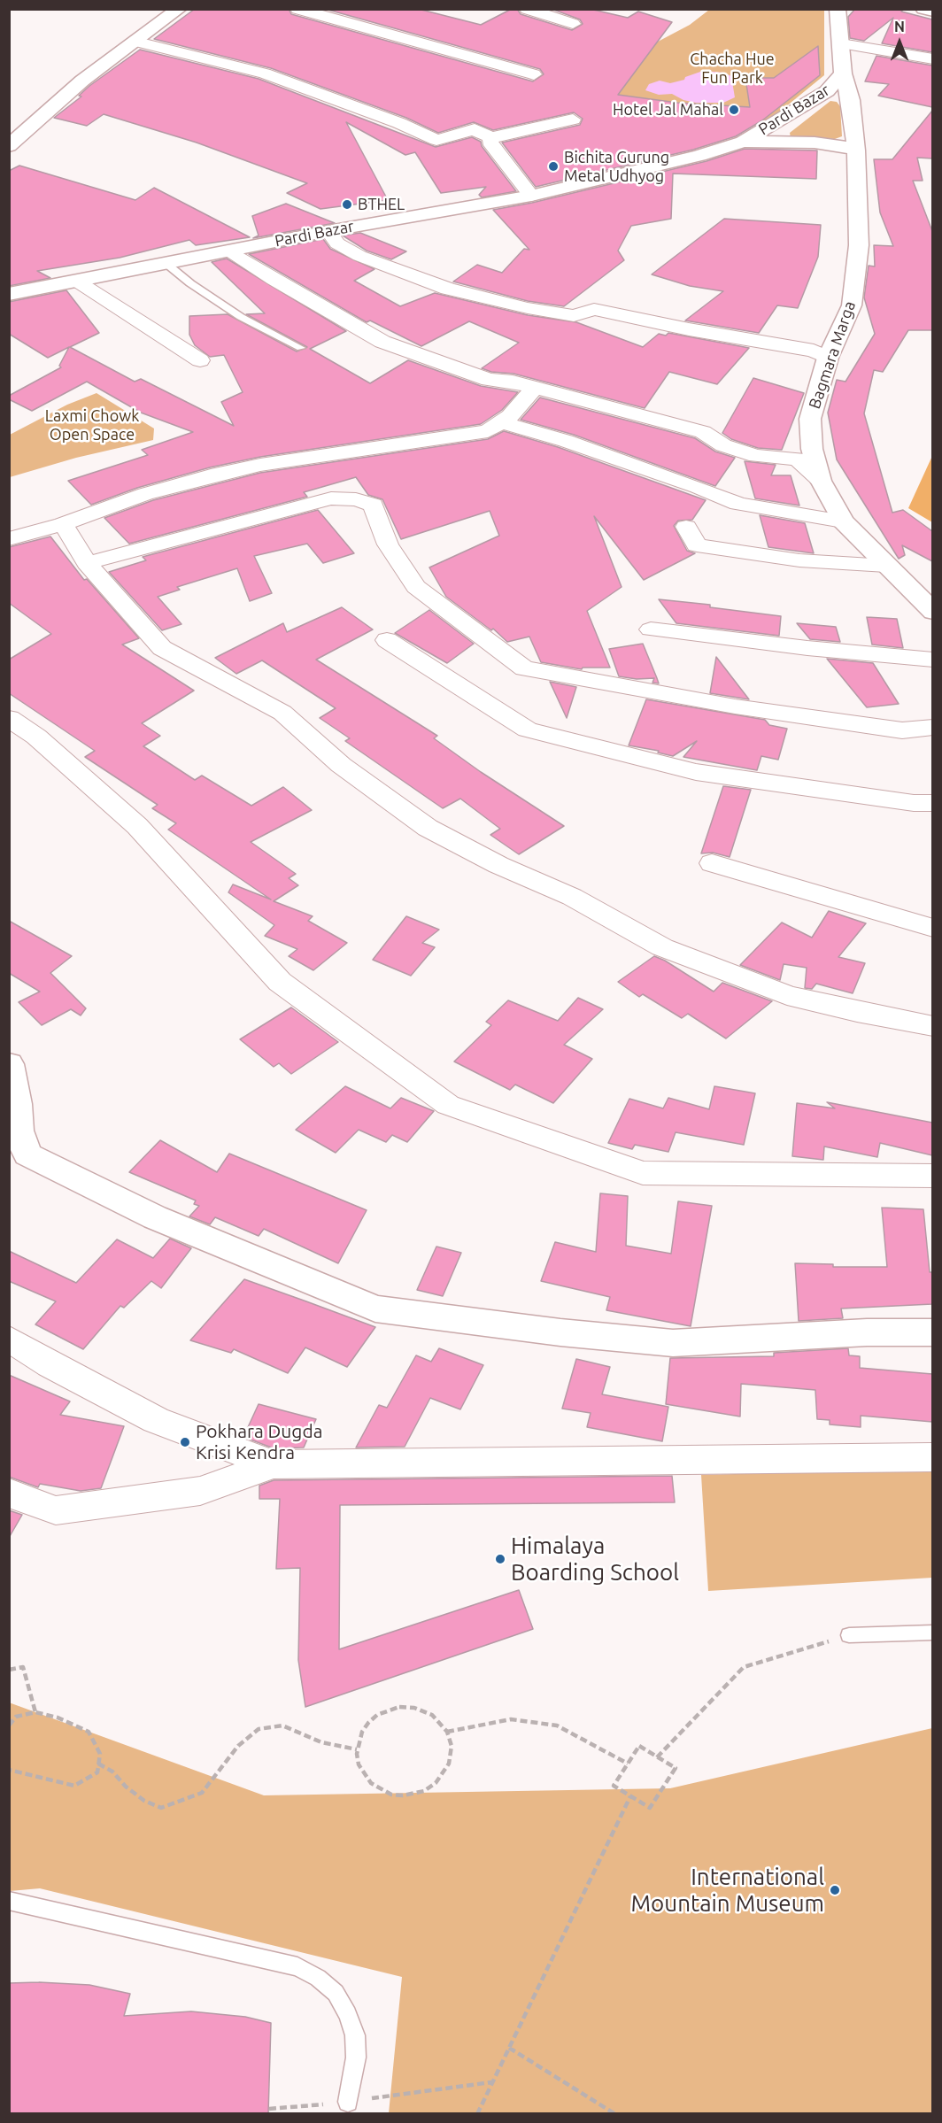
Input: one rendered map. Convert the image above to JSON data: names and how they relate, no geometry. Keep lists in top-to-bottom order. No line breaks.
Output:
{"streets":{"main road":["Pardi Bazar","Bagmara Marga"]},"crossings":[["Pardi Bazar","Bagmara Marga"]],"parks":["Chacha Hue Fun Park","Laxmi Chowk Open Space"],"places":["Hotel Jal Mahal","Bichita Gurung Metal Udhyog","BTHEL","Pokhara Dugda Krisi Kendra","Himalaya Boarding School","International Mountain Museum"],"north":"top"}
